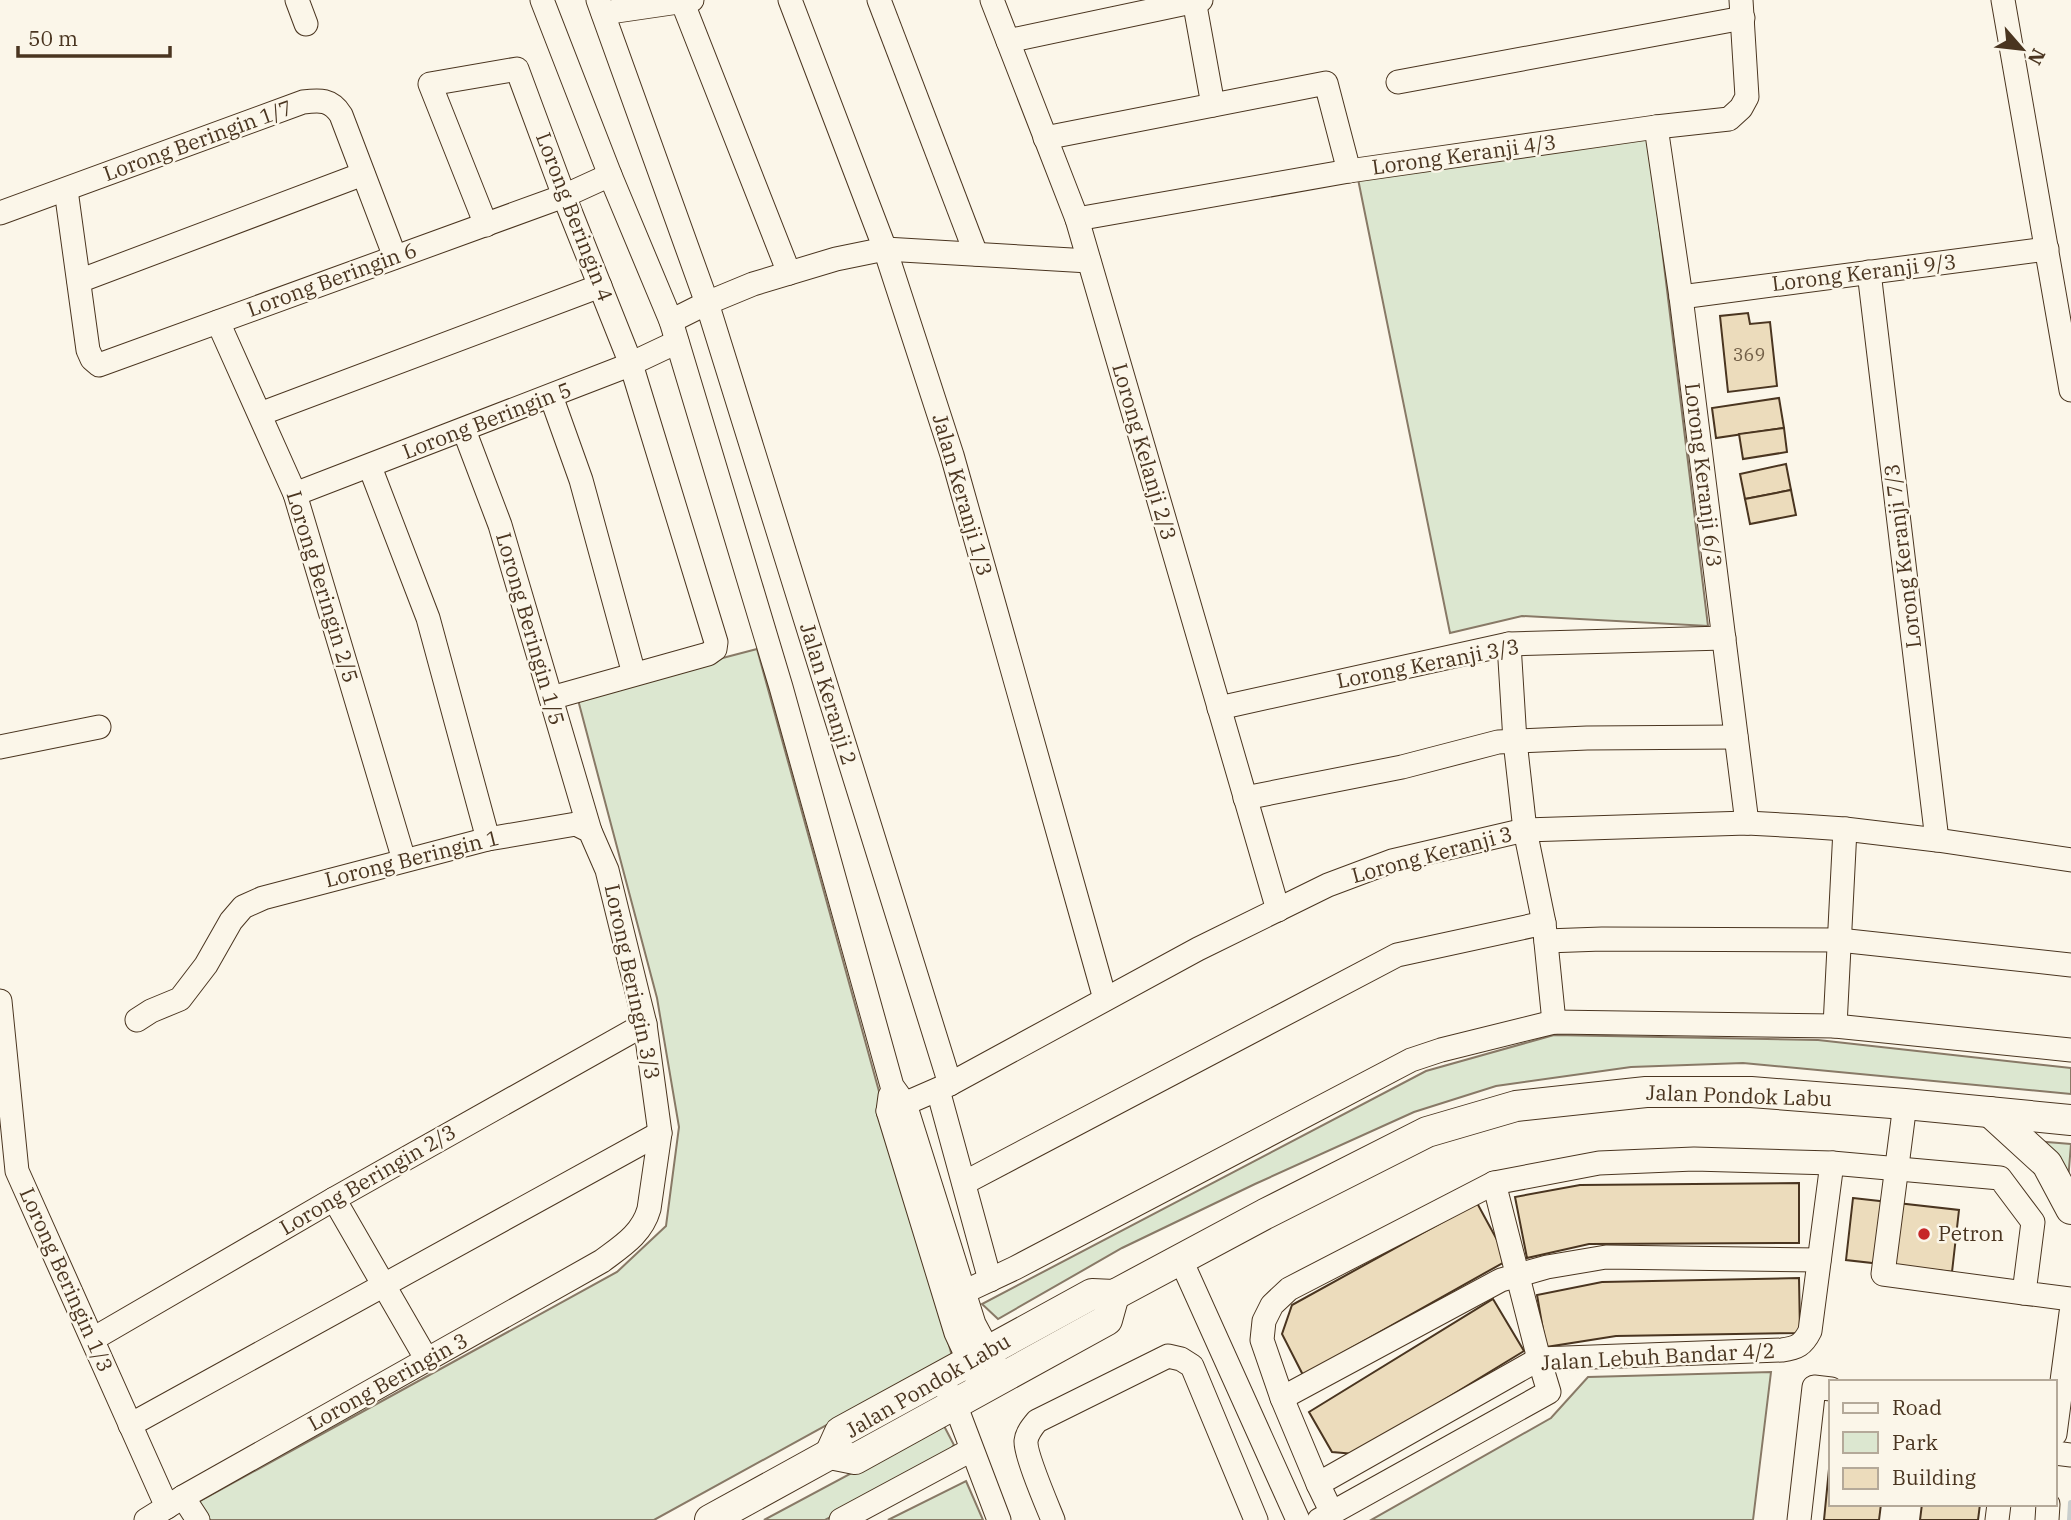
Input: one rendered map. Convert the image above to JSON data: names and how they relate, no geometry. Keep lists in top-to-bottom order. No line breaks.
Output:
{"streets":{"main road":["Jalan Pondok Labu"],"street":["Lorong Beringin 1/7","Lorong Keranji 4/3","Lorong Beringin 4","Lorong Keranji 9/3","Lorong Beringin 6","Lorong Beringin 5","Lorong Kelanji 2/3","Lorong Keranji 6/3","Jalan Keranji 1/3","Lorong Keranji 7/3","Lorong Beringin 2/5","Lorong Beringin 1/5","Lorong Keranji 3/3","Jalan Keranji 2","Lorong Keranji 3","Lorong Beringin 1","Lorong Beringin 3/3","Lorong Beringin 2/3","Lorong Beringin 1/3","Jalan Lebuh Bandar 4/2","Lorong Beringin 3"]},"crossings":[["Lorong Beringin 1/7","Lorong Beringin 6"],["Lorong Keranji 4/3","Lorong Kelanji 2/3"],["Lorong Keranji 4/3","Lorong Keranji 6/3"],["Lorong Beringin 4","Lorong Beringin 6"],["Lorong Beringin 4","Lorong Beringin 5"],["Lorong Keranji 9/3","Lorong Keranji 6/3"],["Lorong Keranji 9/3","Lorong Keranji 7/3"],["Lorong Beringin 6","Lorong Beringin 2/5"],["Lorong Beringin 5","Lorong Kelanji 2/3"],["Lorong Beringin 5","Jalan Keranji 1/3"],["Lorong Beringin 5","Lorong Beringin 2/5"],["Lorong Beringin 5","Lorong Beringin 1/5"],["Lorong Beringin 5","Jalan Keranji 2"],["Lorong Kelanji 2/3","Lorong Keranji 3/3"],["Lorong Kelanji 2/3","Lorong Keranji 3"],["Lorong Keranji 6/3","Lorong Keranji 3/3"],["Lorong Keranji 6/3","Lorong Keranji 3"],["Jalan Keranji 1/3","Lorong Keranji 3"],["Lorong Keranji 7/3","Lorong Keranji 3"],["Lorong Beringin 2/5","Lorong Beringin 1"],["Lorong Beringin 1/5","Lorong Beringin 1"],["Lorong Beringin 1/5","Lorong Beringin 3/3"],["Jalan Keranji 2","Lorong Keranji 3"],["Lorong Beringin 1","Lorong Beringin 3/3"],["Lorong Beringin 3/3","Lorong Beringin 2/3"],["Lorong Beringin 3/3","Lorong Beringin 3"],["Lorong Beringin 2/3","Lorong Beringin 1/3"],["Lorong Beringin 1/3","Lorong Beringin 3"]],"places":["Petron"],"house_numbers":["369"],"legend":["Road","Park","Building"],"scale_bar":"50 m","north":"bottom right"}
